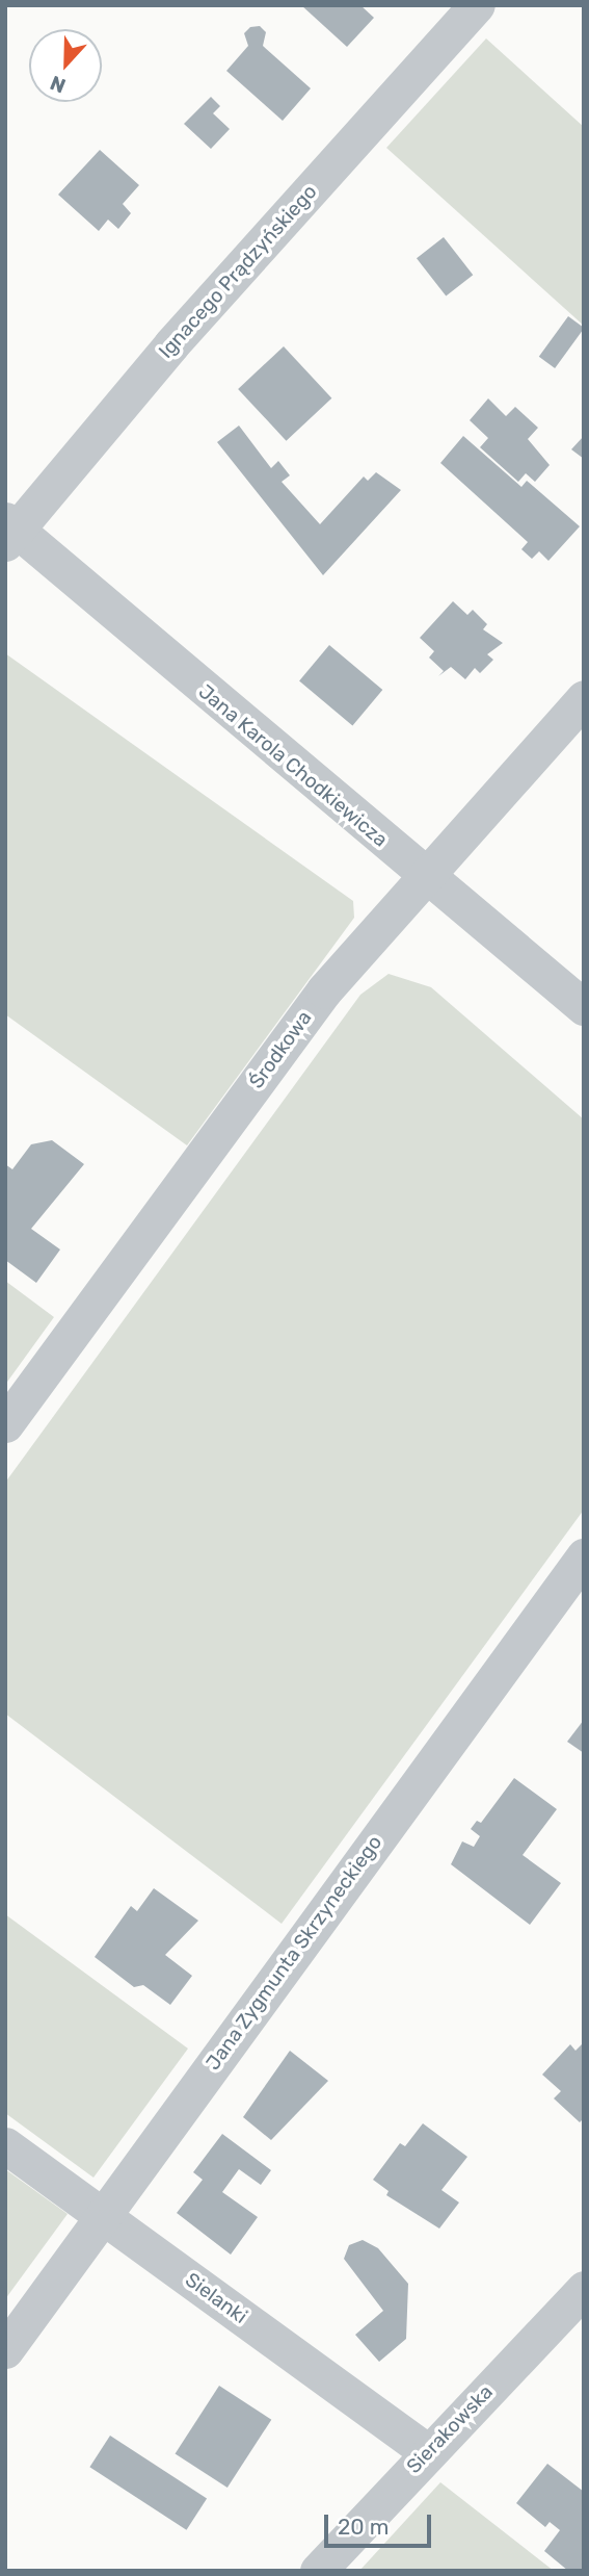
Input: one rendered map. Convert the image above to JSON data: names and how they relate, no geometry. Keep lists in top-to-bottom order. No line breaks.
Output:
{"streets":{"street":["Ignacego Prądzyńskiego","Jana Karola Chodkiewicza","Środkowa","Jana Zygmunta Skrzyneckiego","Sielanki","Sierakowska"]},"crossings":[["Ignacego Prądzyńskiego","Jana Karola Chodkiewicza"],["Jana Karola Chodkiewicza","Środkowa"],["Jana Zygmunta Skrzyneckiego","Sielanki"],["Sielanki","Sierakowska"]],"scale_bar":"20 m","north":"bottom"}
